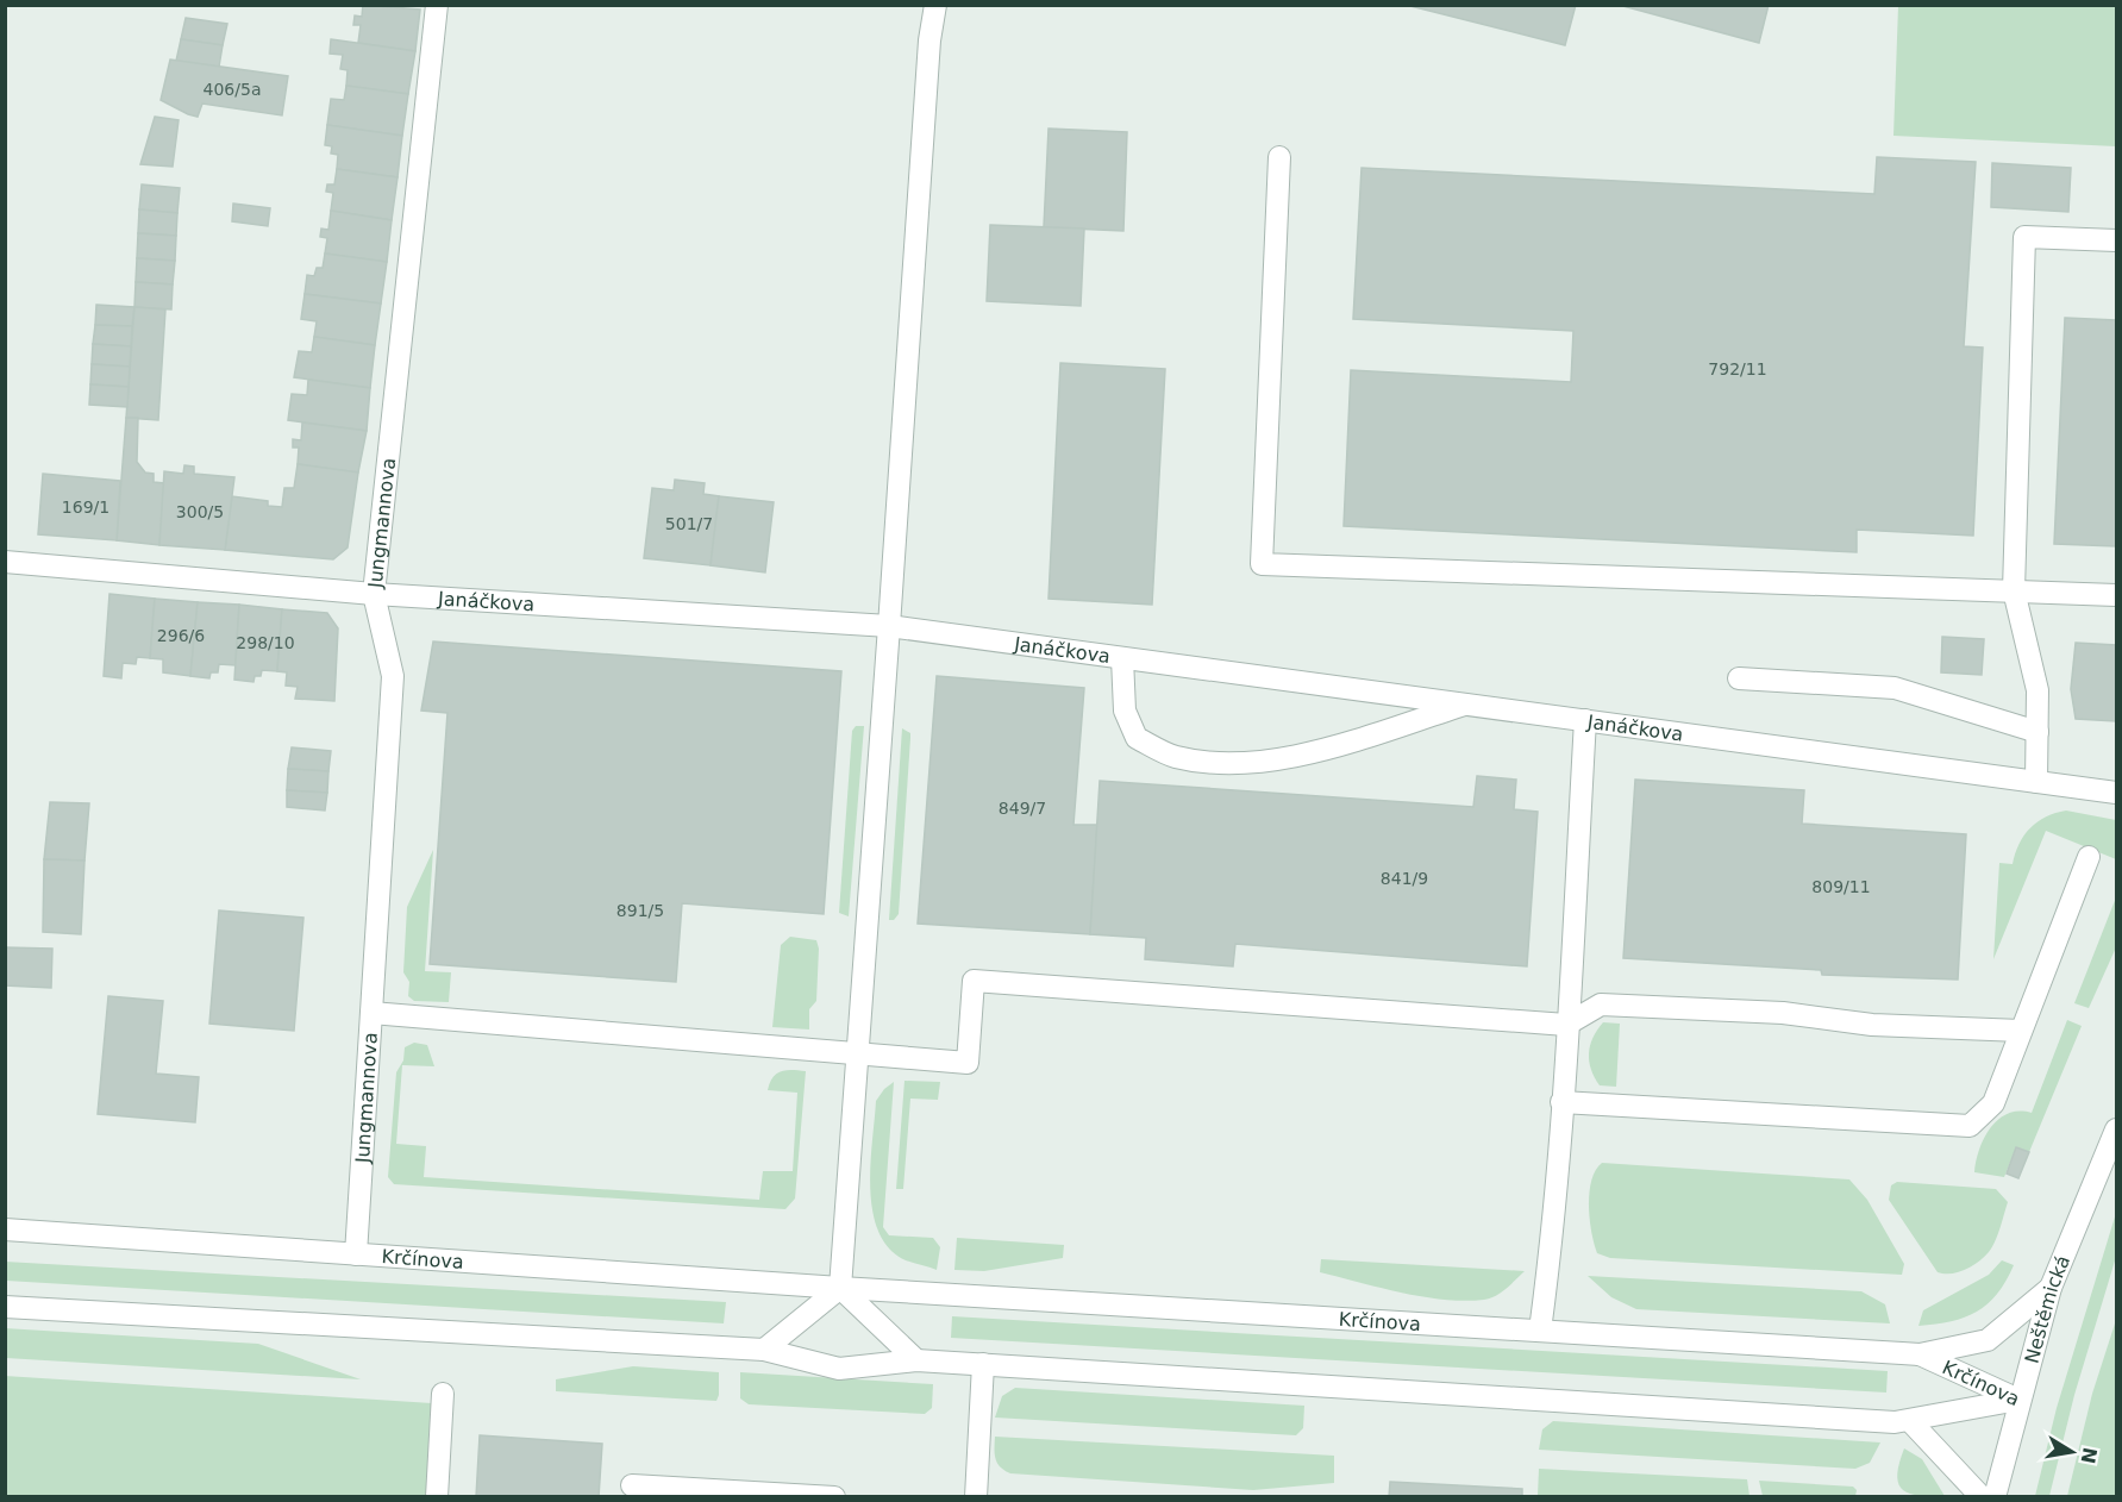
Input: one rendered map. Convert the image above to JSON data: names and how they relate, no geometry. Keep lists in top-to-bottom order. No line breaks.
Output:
{"streets":{"street":["Jungmannova","Janáčkova","Krčínova","Neštěmická"]},"crossings":[["Jungmannova","Janáčkova"],["Jungmannova","Krčínova"],["Krčínova","Neštěmická"]],"house_numbers":["406/5a","792/11","169/1","300/5","501/7","296/6","298/10","849/7","841/9","809/11","891/5"],"north":"right"}
